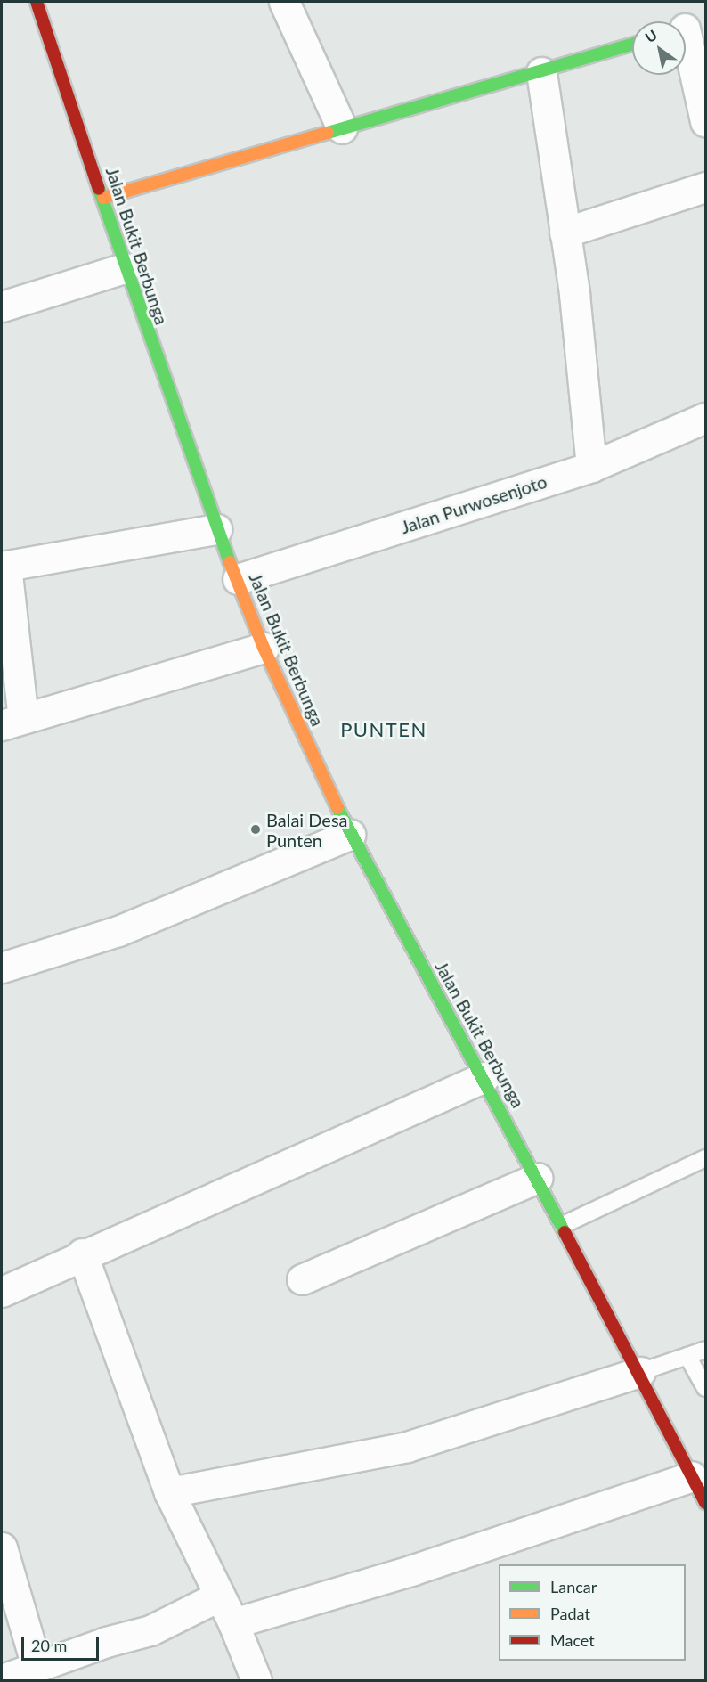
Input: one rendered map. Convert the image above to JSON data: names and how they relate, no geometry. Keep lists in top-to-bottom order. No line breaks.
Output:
{"streets":{"main road":["Jalan Bukit Berbunga"],"street":["Jalan Purwosenjoto"]},"crossings":[["Jalan Bukit Berbunga","Jalan Purwosenjoto"]],"districts":["PUNTEN"],"places":["Balai Desa Punten"],"legend":["Lancar","Padat","Macet"],"scale_bar":"20 m","north":"top left"}
